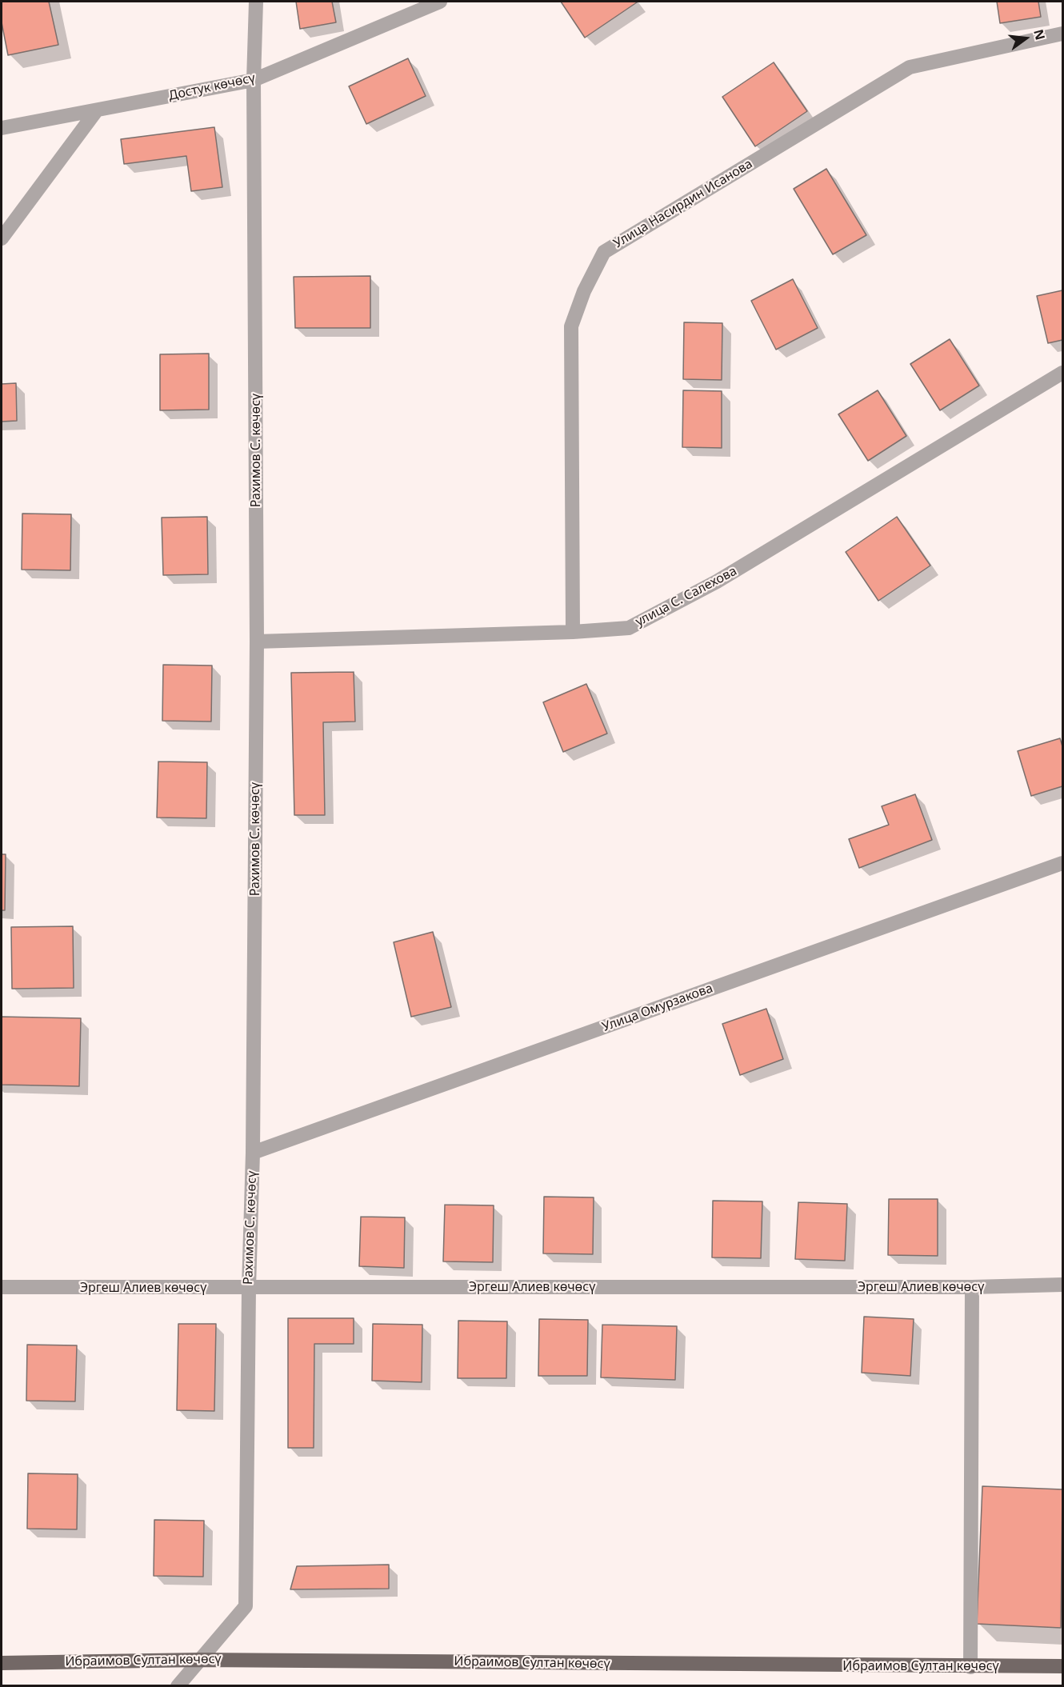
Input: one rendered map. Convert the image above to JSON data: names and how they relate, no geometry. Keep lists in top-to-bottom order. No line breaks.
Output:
{"streets":{"main road":["Ибраимов Султан көчөсү"],"street":["Достук көчөсү","Улица Насирдин Исанова","Рахимов С. көчөсү","улица С. Салехова","Улица Омурзакова","Эргеш Алиев көчөсү"]},"crossings":[["Достук көчөсү","Рахимов С. көчөсү"],["Улица Насирдин Исанова","улица С. Салехова"],["Рахимов С. көчөсү","улица С. Салехова"],["Рахимов С. көчөсү","Улица Омурзакова"],["Рахимов С. көчөсү","Эргеш Алиев көчөсү"],["Рахимов С. көчөсү","Ибраимов Султан көчөсү"]],"north":"right"}
